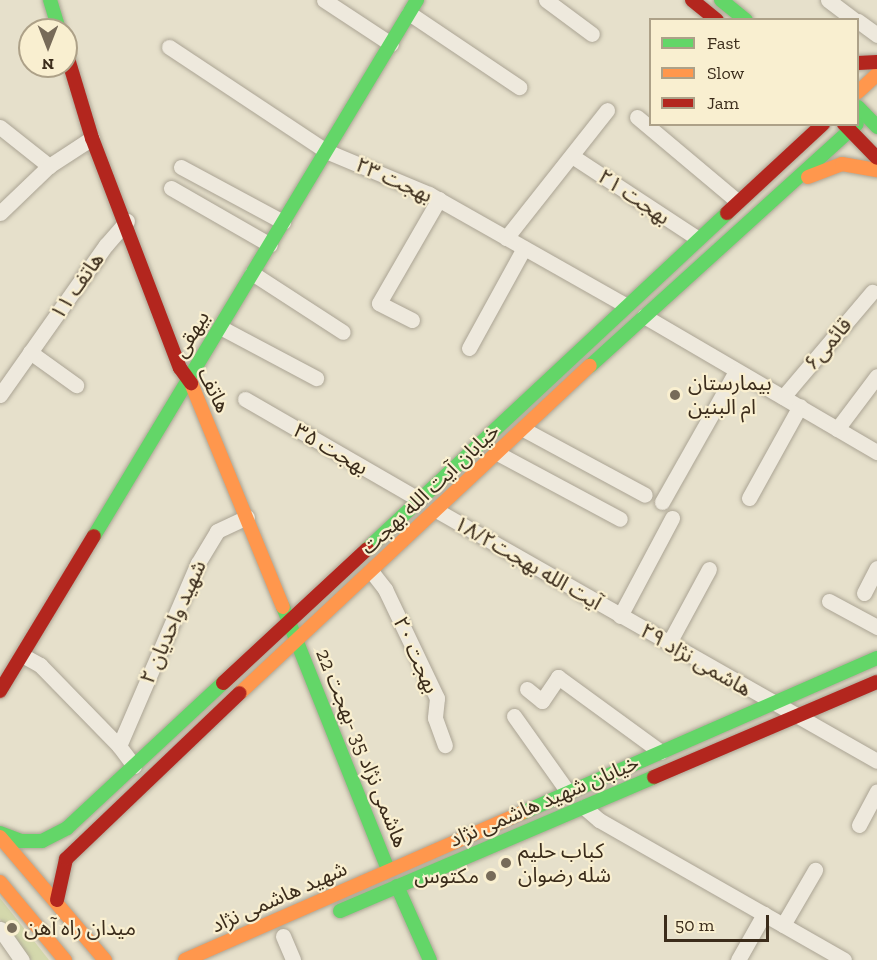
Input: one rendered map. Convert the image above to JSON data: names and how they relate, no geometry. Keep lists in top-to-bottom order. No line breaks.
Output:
{"streets":{"main road":["بیهقی","هاتف","خیابان آیت الله بهجت","هاشمی نژاد 35 -بهجت 22","خیابان شهید هاشمی نژاد","شهید هاشمی نژاد"],"street":["بهجت ۲۳","بهجت ۲۱","هاتف ۱۱","قائمی۶","بهجت ۳۵","آیت الله بهجت۱۸/۲","شهید واحدیان ۲","بهجت ۲۰","هاشمی نژاد ۲۹"]},"crossings":[["بهجت ۲۳","بیهقی"],["بهجت ۲۳","خیابان آیت الله بهجت"],["بهجت ۲۱","خیابان آیت الله بهجت"],["هاتف ۱۱","هاتف"],["بیهقی","هاتف"],["هاتف","خیابان آیت الله بهجت"],["هاتف","شهید واحدیان ۲"],["هاتف","هاشمی نژاد 35 -بهجت 22"],["بهجت ۳۵","خیابان آیت الله بهجت"],["خیابان آیت الله بهجت","آیت الله بهجت۱۸/۲"],["خیابان آیت الله بهجت","بهجت ۲۰"],["خیابان آیت الله بهجت","هاشمی نژاد 35 -بهجت 22"],["آیت الله بهجت۱۸/۲","هاشمی نژاد ۲۹"],["هاشمی نژاد ۲۹","خیابان شهید هاشمی نژاد"],["هاشمی نژاد 35 -بهجت 22","خیابان شهید هاشمی نژاد"],["هاشمی نژاد 35 -بهجت 22","شهید هاشمی نژاد"],["خیابان شهید هاشمی نژاد","شهید هاشمی نژاد"]],"places":["بیمارستان ام البنین","کباب حلیم شله رضوان","مکتوس","میدان راه آهن"],"legend":["Fast","Slow","Jam"],"scale_bar":"50 m","north":"bottom"}
